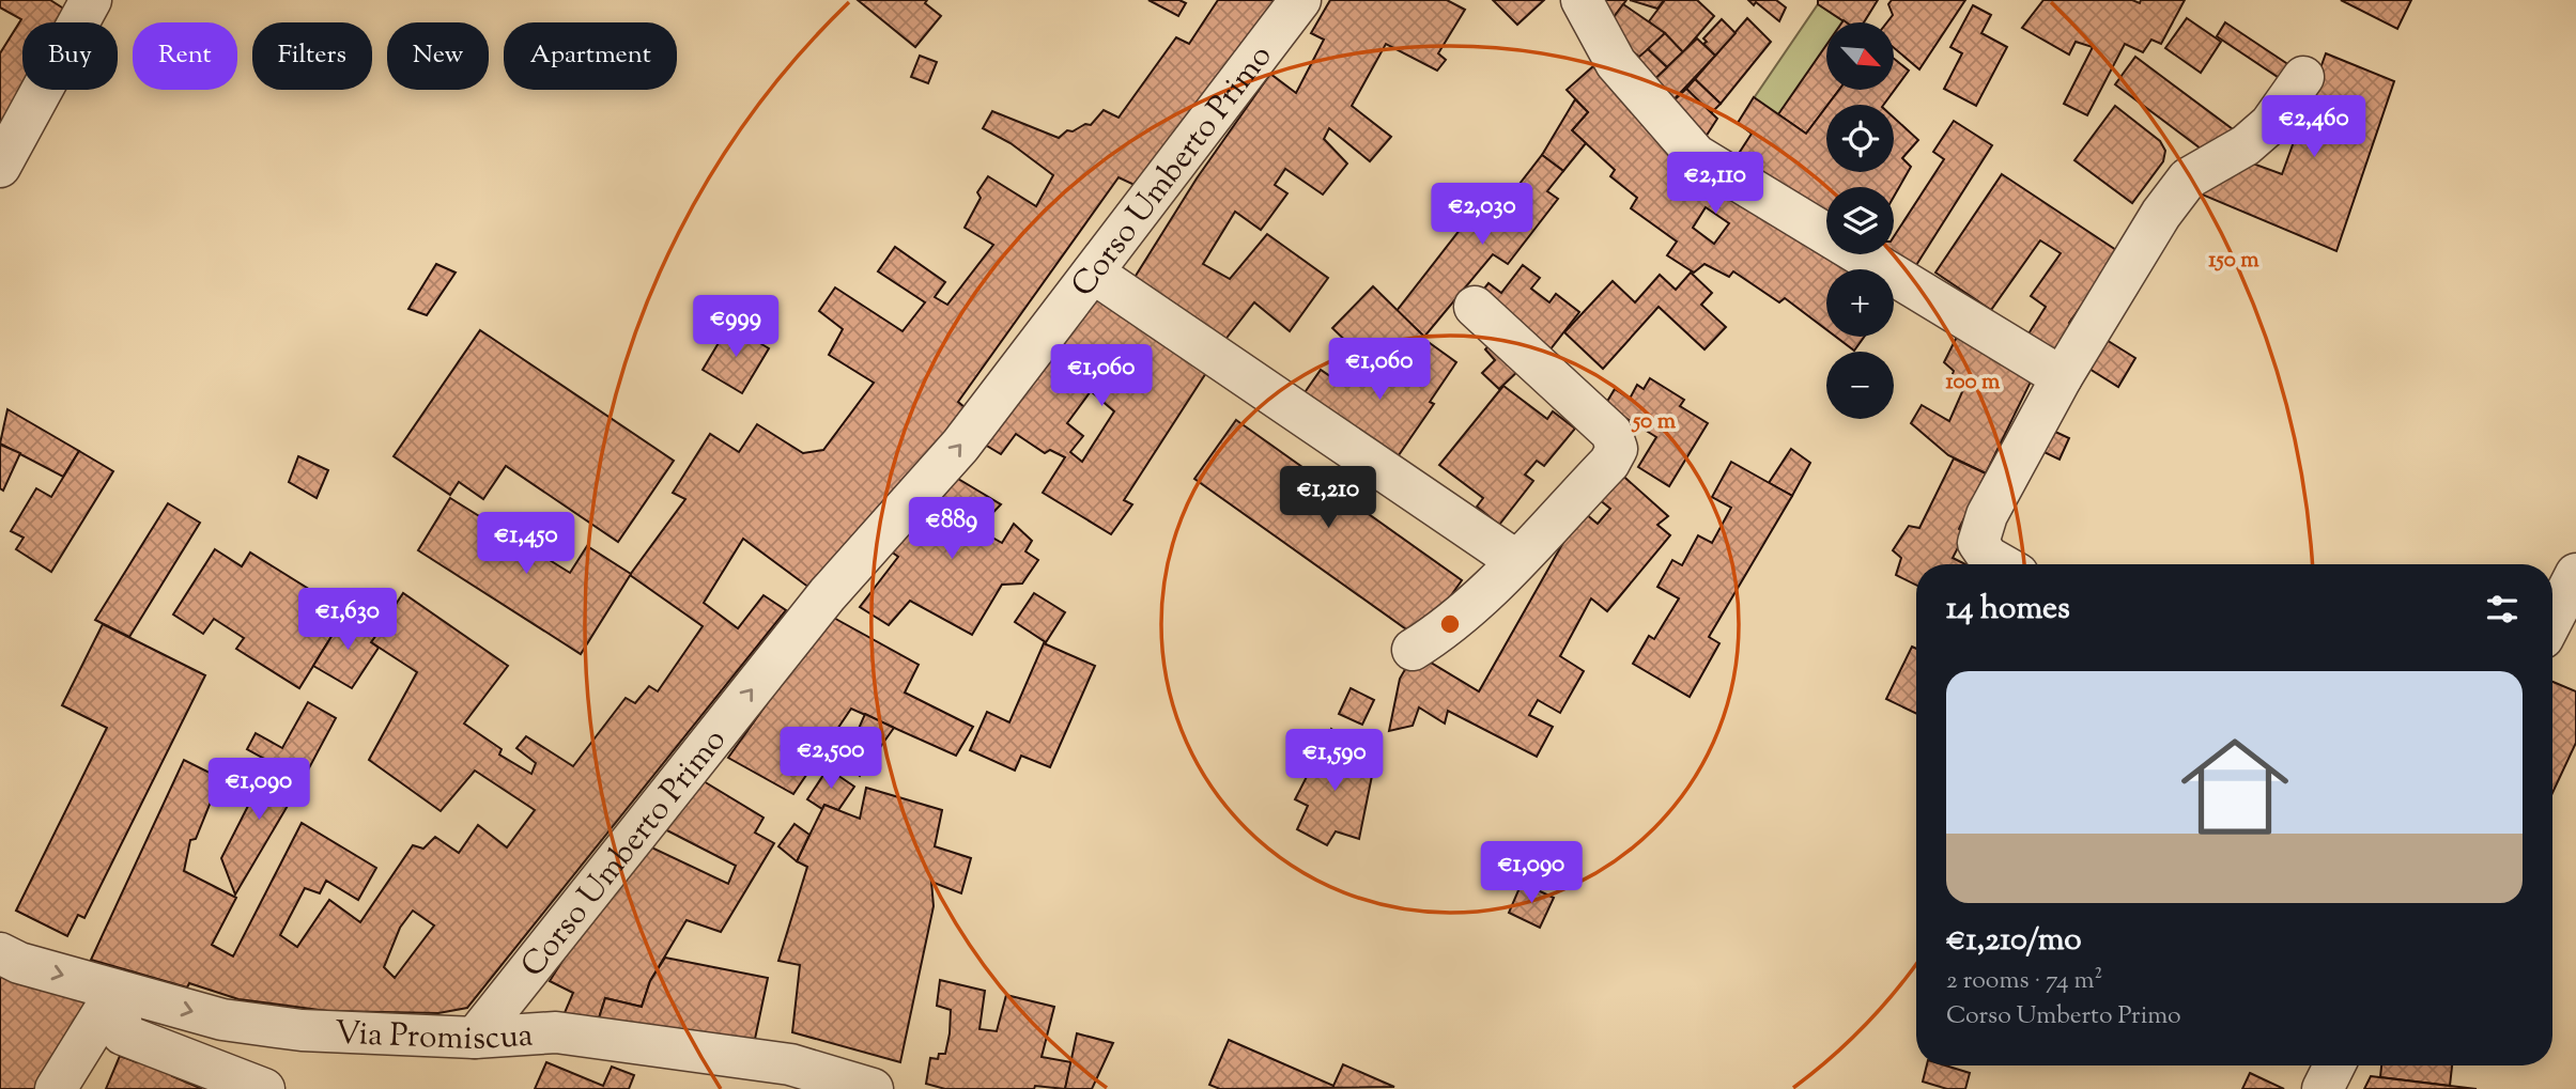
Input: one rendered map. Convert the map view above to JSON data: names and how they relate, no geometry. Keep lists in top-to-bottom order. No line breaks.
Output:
{"streets":{"street":["Corso Umberto Primo","Via Promiscua"]},"crossings":[["Corso Umberto Primo","Via Promiscua"]],"one_way":["Corso Umberto Primo","Via Promiscua"],"north":"bottom right","page":{"map_buttons":["+","−"],"chip":["Buy","Rent","Filters","New","Apartment"],"price":["€2,460","€2,110","€2,030","€999","€1,060","€1,060","€1,210","€889","€1,450","€1,630","€2,500","€1,590","€1,090","€1,090"],"heading":"14 homes","list":[{"name":"€1,210/mo","note":"2 rooms · 74 m² · Corso Umberto Primo"}]},"rings":["150 m","100 m","50 m"]}
